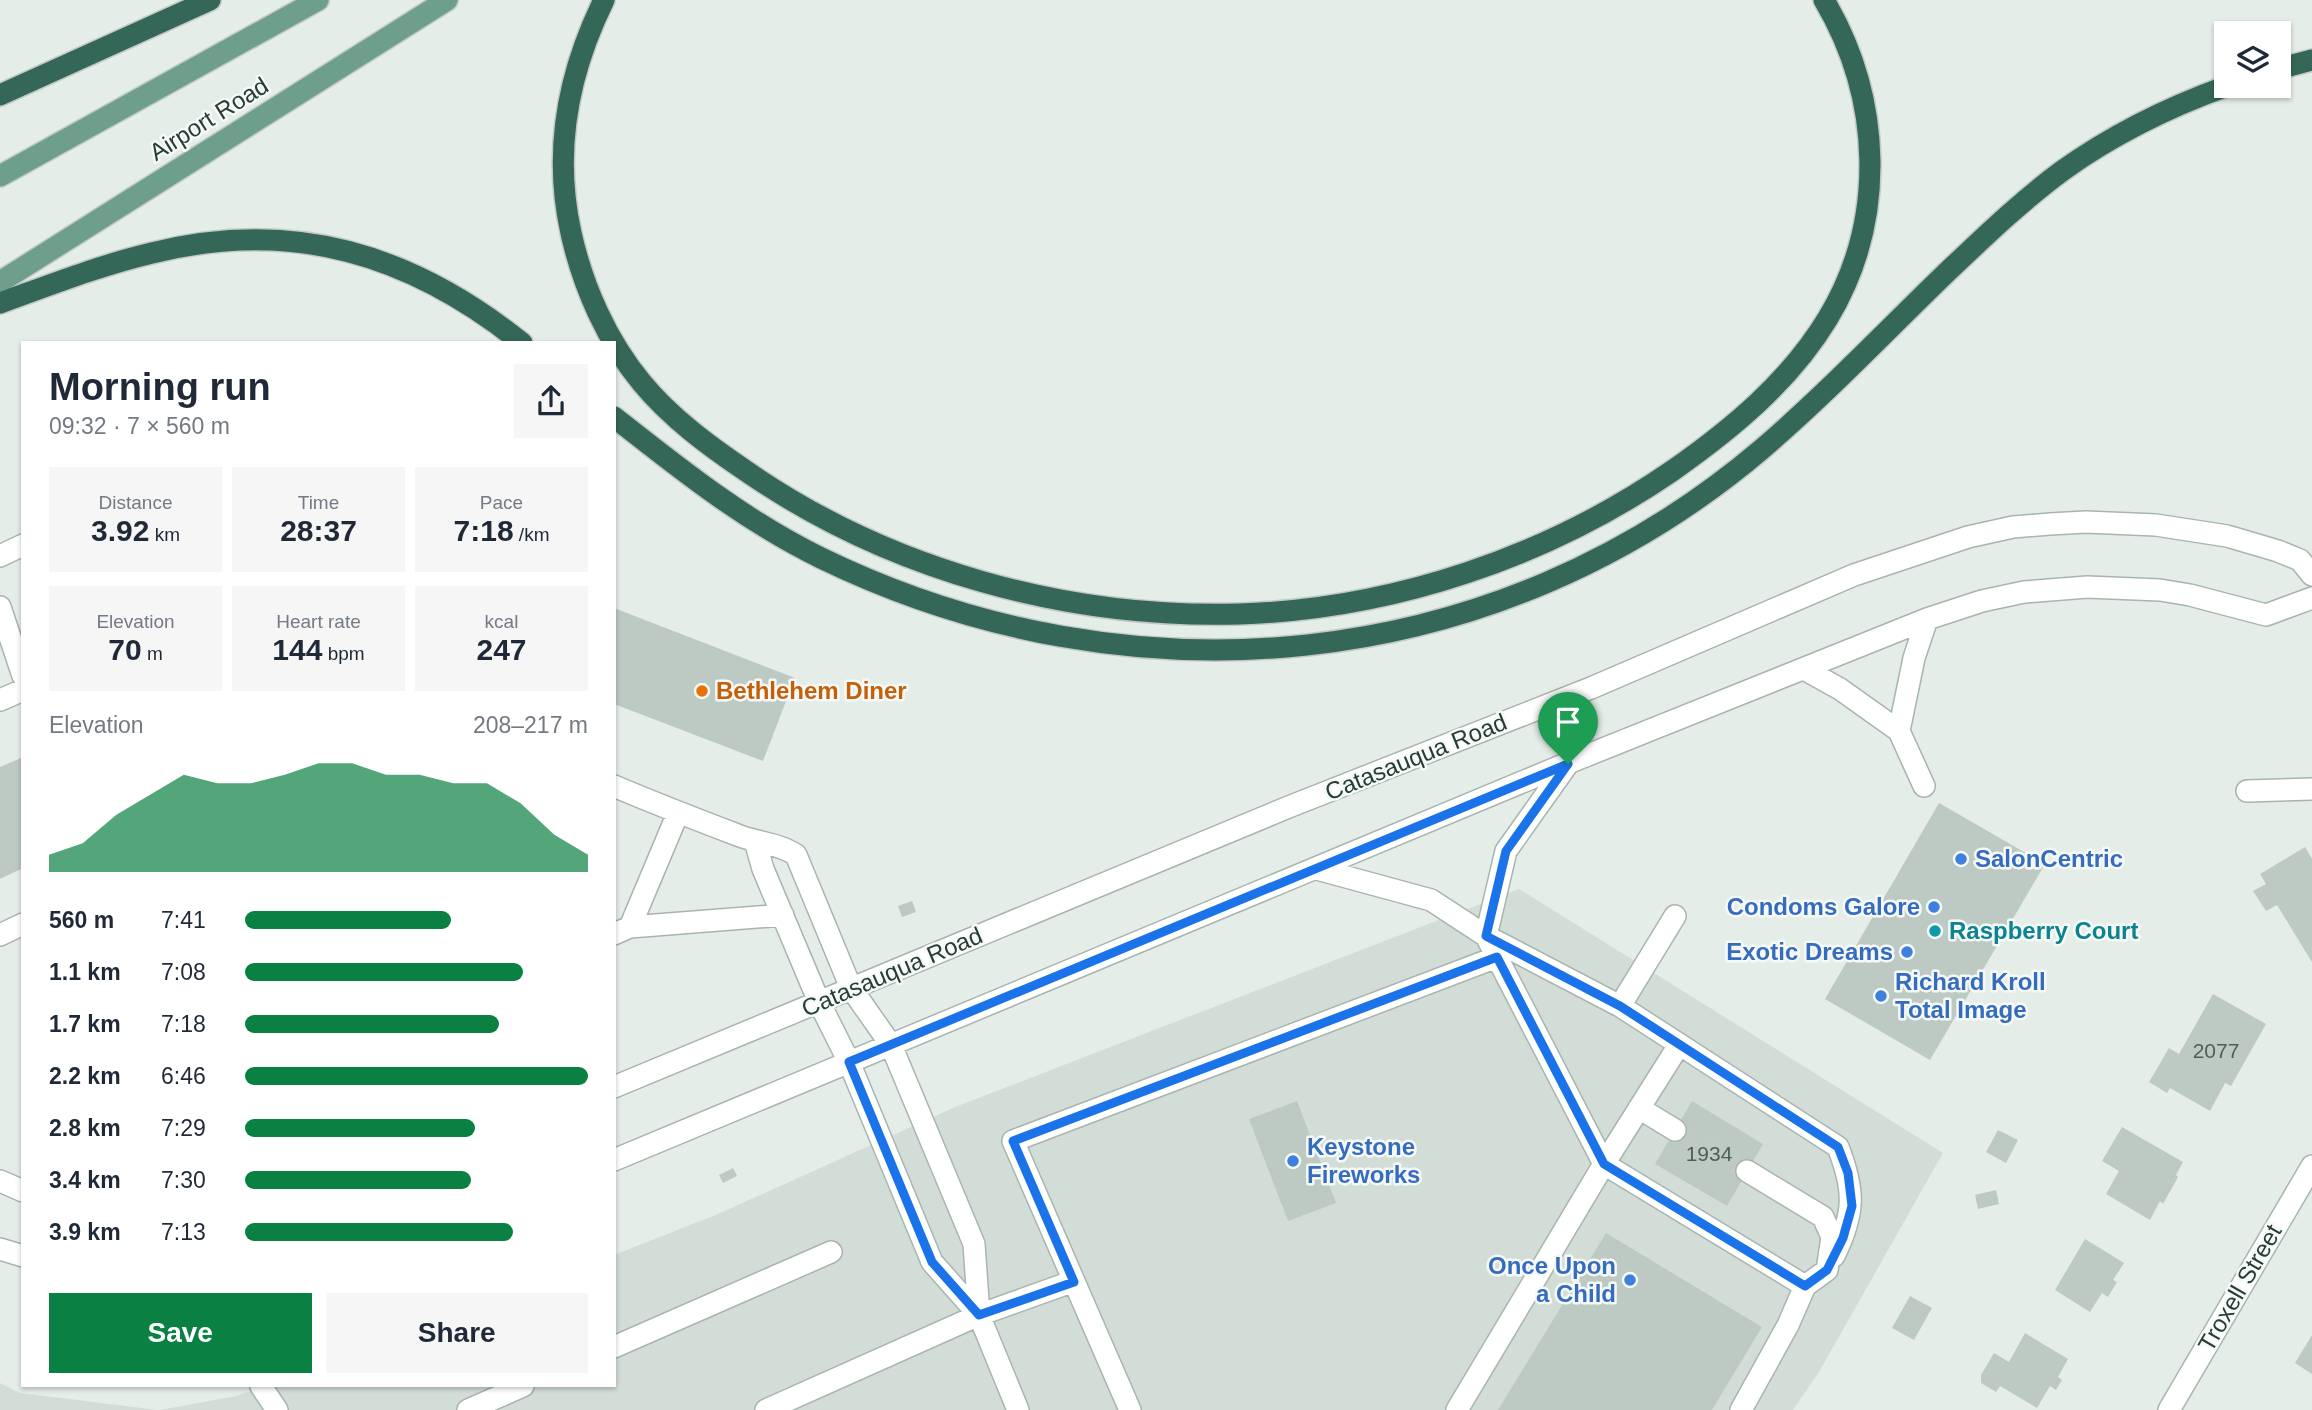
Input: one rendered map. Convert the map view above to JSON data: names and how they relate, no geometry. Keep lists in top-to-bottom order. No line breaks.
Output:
{"streets":{"main road":["Airport Road"],"street":["Catasauqua Road","Troxell Street"]},"places":["Bethlehem Diner","SalonCentric","Condoms Galore","Raspberry Court","Exotic Dreams","Richard Kroll Total Image","Keystone Fireworks","Once Upon a Child"],"house_numbers":["2077","1934"],"page":{"heading":["Morning run","09:32 · 7 × 560 m"],"stats":[["Distance","3.92 km"],["Time","28:37"],["Pace","7:18 /km"],["Elevation","70 m"],["Heart rate","144 bpm"],["kcal","247"]],"chart":["Elevation","208–217 m"],"list":[{"name":"560 m","note":"7:41"},{"name":"1.1 km","note":"7:08"},{"name":"1.7 km","note":"7:18"},{"name":"2.2 km","note":"6:46"},{"name":"2.8 km","note":"7:29"},{"name":"3.4 km","note":"7:30"},{"name":"3.9 km","note":"7:13"}],"buttons":["Save","Share"]}}
